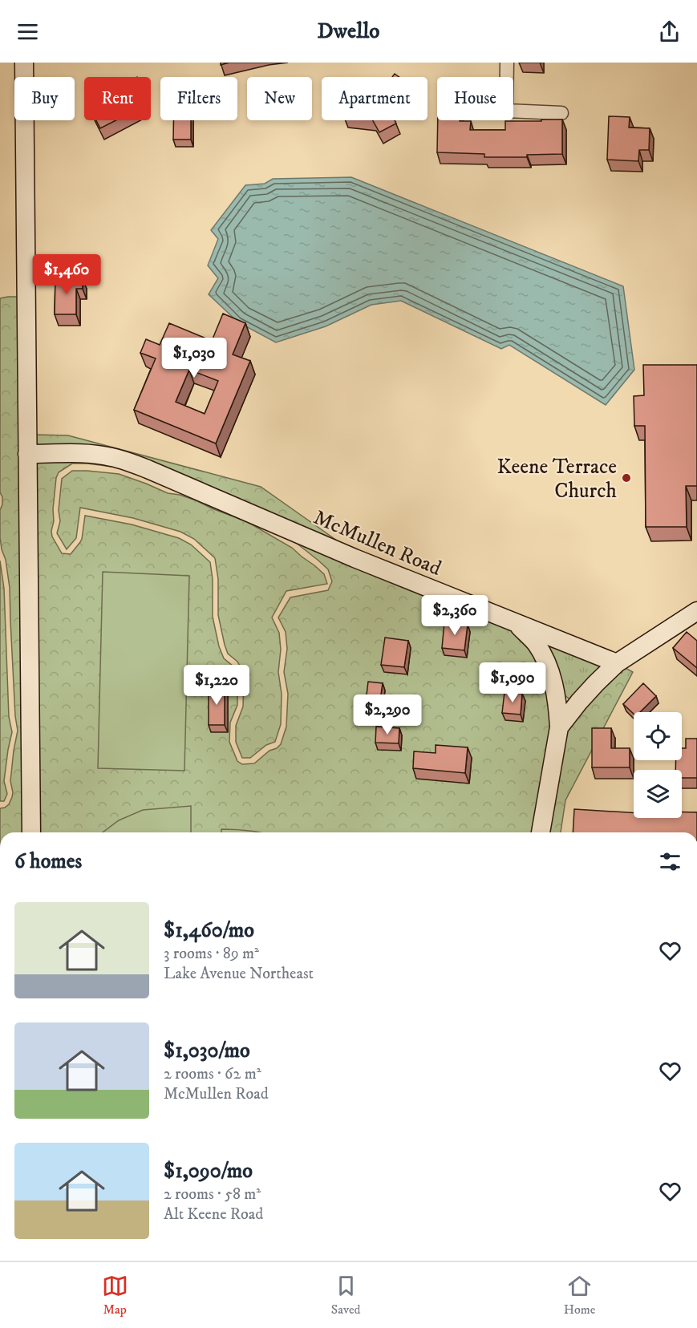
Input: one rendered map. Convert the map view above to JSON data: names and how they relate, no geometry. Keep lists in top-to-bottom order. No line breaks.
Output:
{"streets":{"street":["McMullen Road"]},"places":["Keene Terrace Church"],"page":{"header":"Dwello","chip":["Buy","Rent","Filters","New","Apartment","House"],"price":["$1,460","$1,030","$2,360","$1,090","$1,220","$2,290"],"heading":"6 homes","list":[{"name":"$1,460/mo","note":"3 rooms · 89 m² · Lake Avenue Northeast"},{"name":"$1,030/mo","note":"2 rooms · 62 m² · McMullen Road"},{"name":"$1,090/mo","note":"2 rooms · 58 m² · Alt Keene Road"}],"tabs":["Map","Saved","Home"]}}
